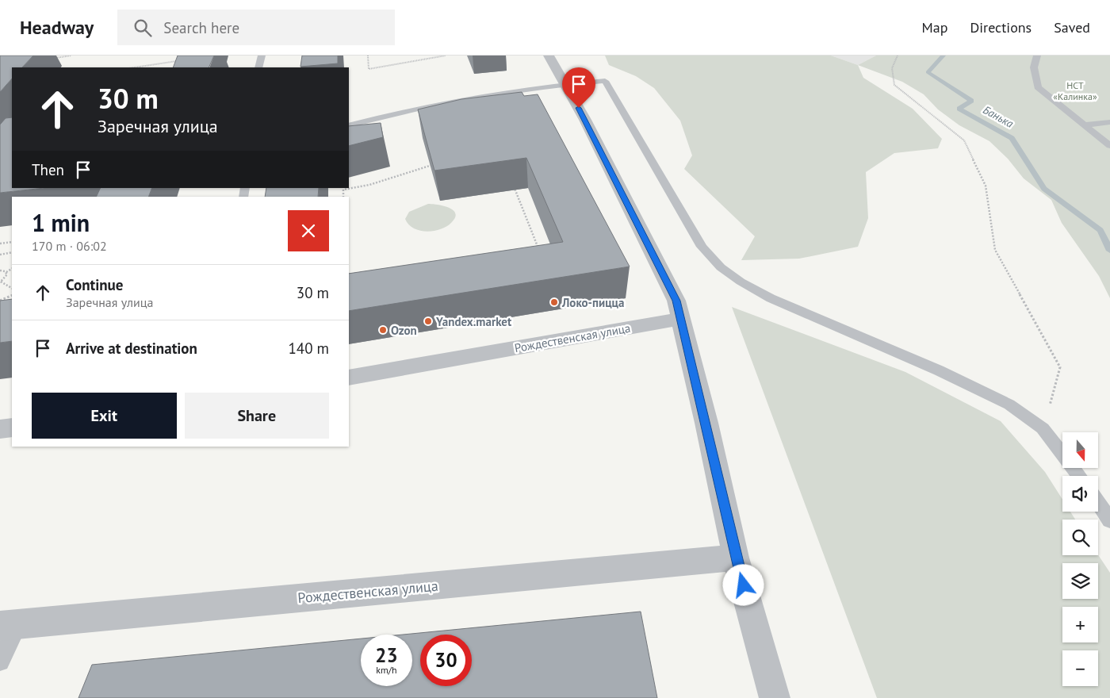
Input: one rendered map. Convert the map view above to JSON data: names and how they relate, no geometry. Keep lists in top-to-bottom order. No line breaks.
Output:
{"streets":{"street":["Рождественская улица"]},"water":["Банька"],"parks":["НСТ «Калинка»"],"places":["Локо-пицца","Yandex.market","Ozon"],"north":"bottom","page":{"header":"Headway","search":"Search here","nav":["Map","Directions","Saved"],"turn":["30 m","Заречная улица"],"then":"Then","heading":["1 min","170 m · 06:02"],"list":[{"name":"Continue","note":"Заречная улица","value":"30 m"},{"name":"Arrive at destination","value":"140 m"}],"buttons":["Exit","Share"],"map_buttons":["+","−"],"speed":"23 km/h","limit":"30"}}
